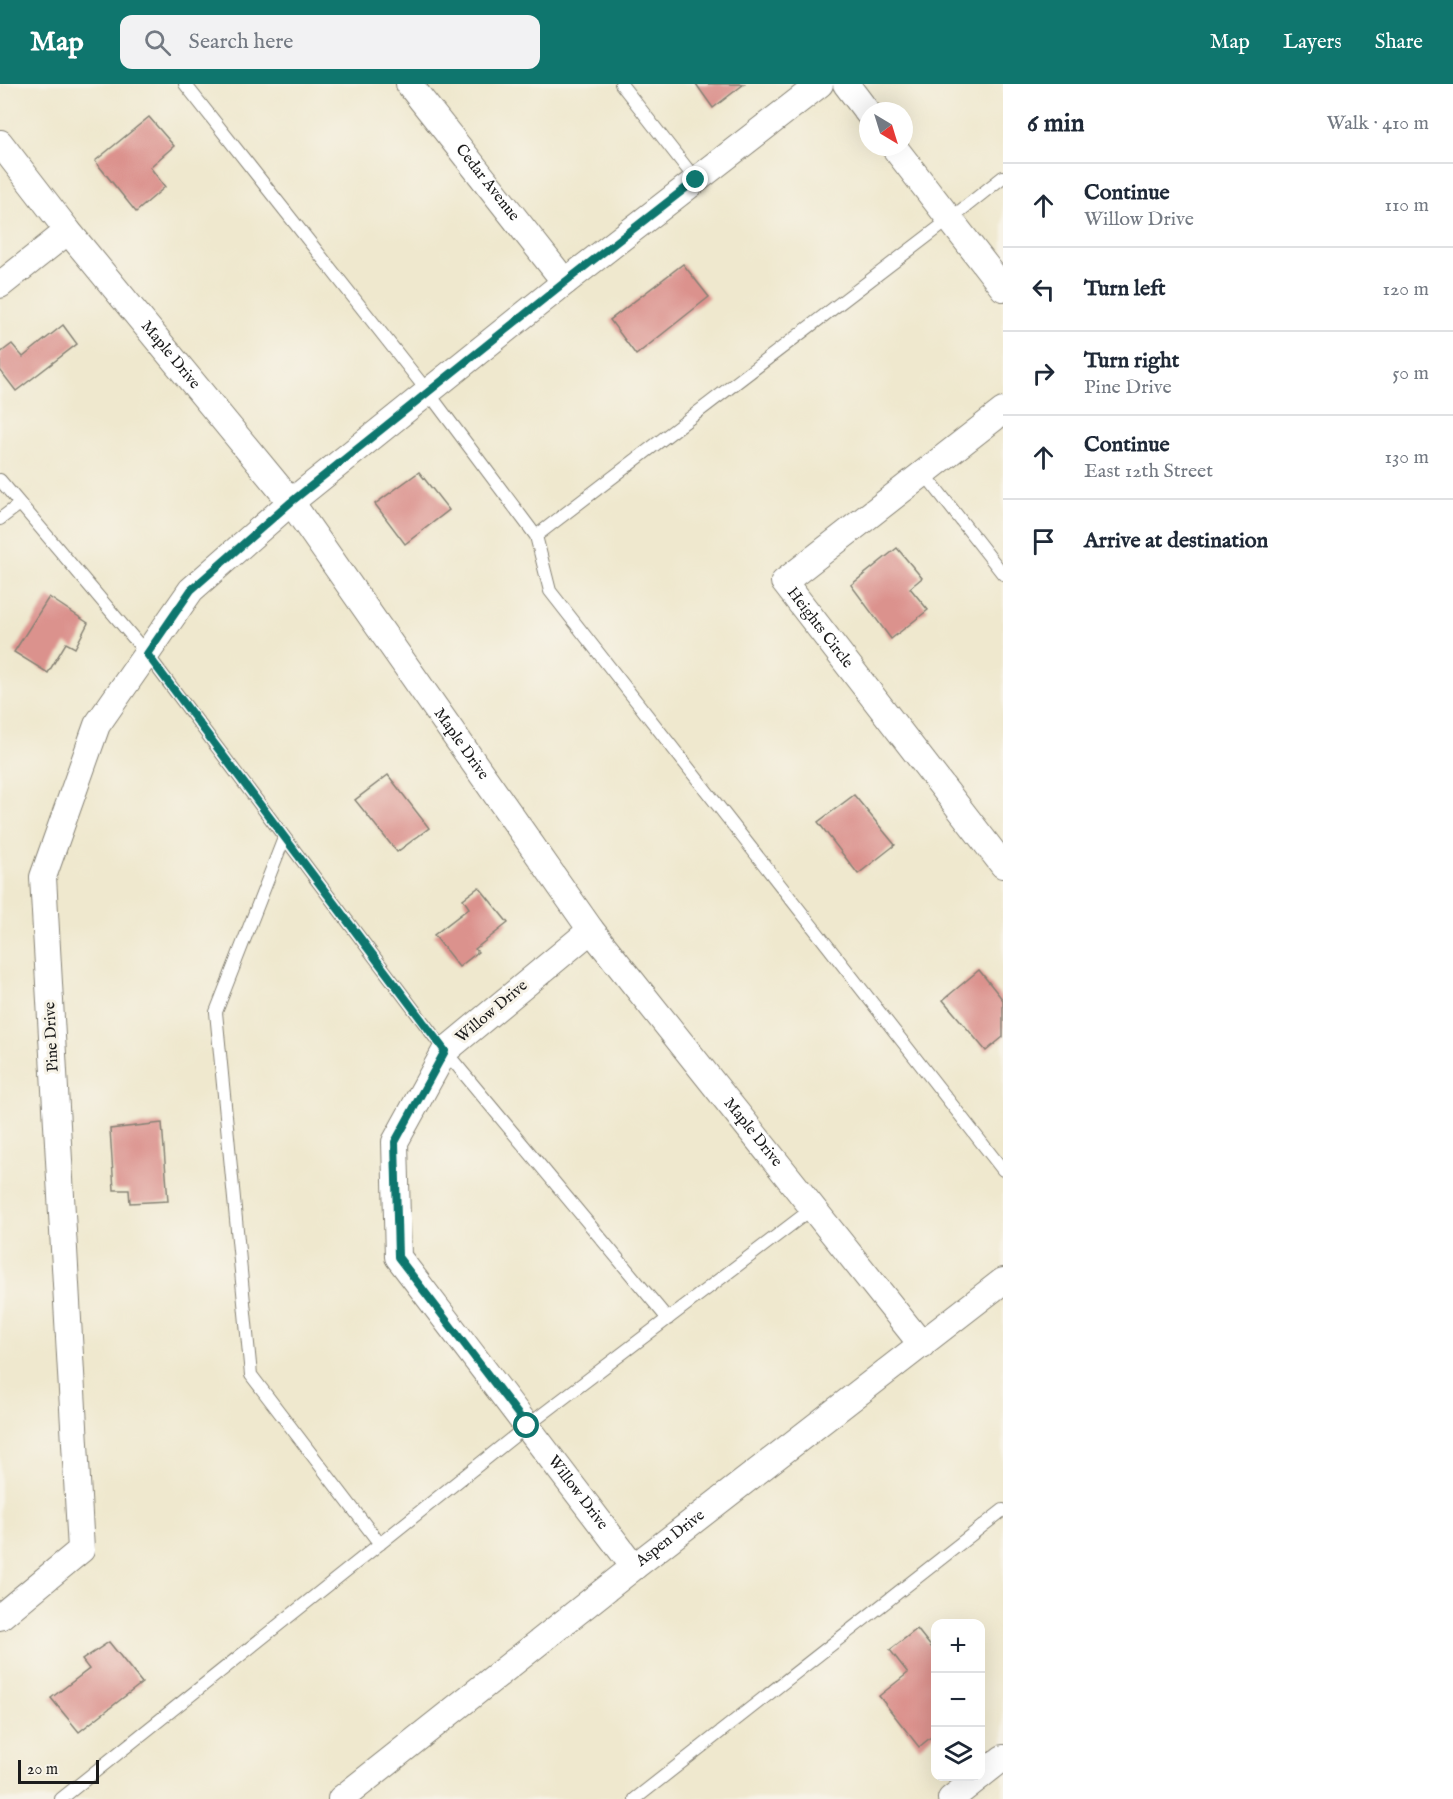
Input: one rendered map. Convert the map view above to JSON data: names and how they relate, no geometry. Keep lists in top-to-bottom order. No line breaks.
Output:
{"streets":{"street":["Cedar Avenue","Maple Drive","Heights Circle","Willow Drive","Pine Drive","Aspen Drive"]},"crossings":[["Cedar Avenue","Pine Drive"],["Maple Drive","Willow Drive"],["Maple Drive","Pine Drive"],["Maple Drive","Aspen Drive"],["Willow Drive","Aspen Drive"]],"scale_bar":"20 m","north":"bottom right","page":{"header":"Map","search":"Search here","nav":["Map","Layers","Share"],"heading":["6 min","Walk · 410 m"],"list":[["Continue","Willow Drive","110 m"],["Turn left","120 m"],["Turn right","Pine Drive","50 m"],["Continue","East 12th Street","130 m"],"Arrive at destination"],"map_buttons":["+","−"],"scale":"20 m"}}
